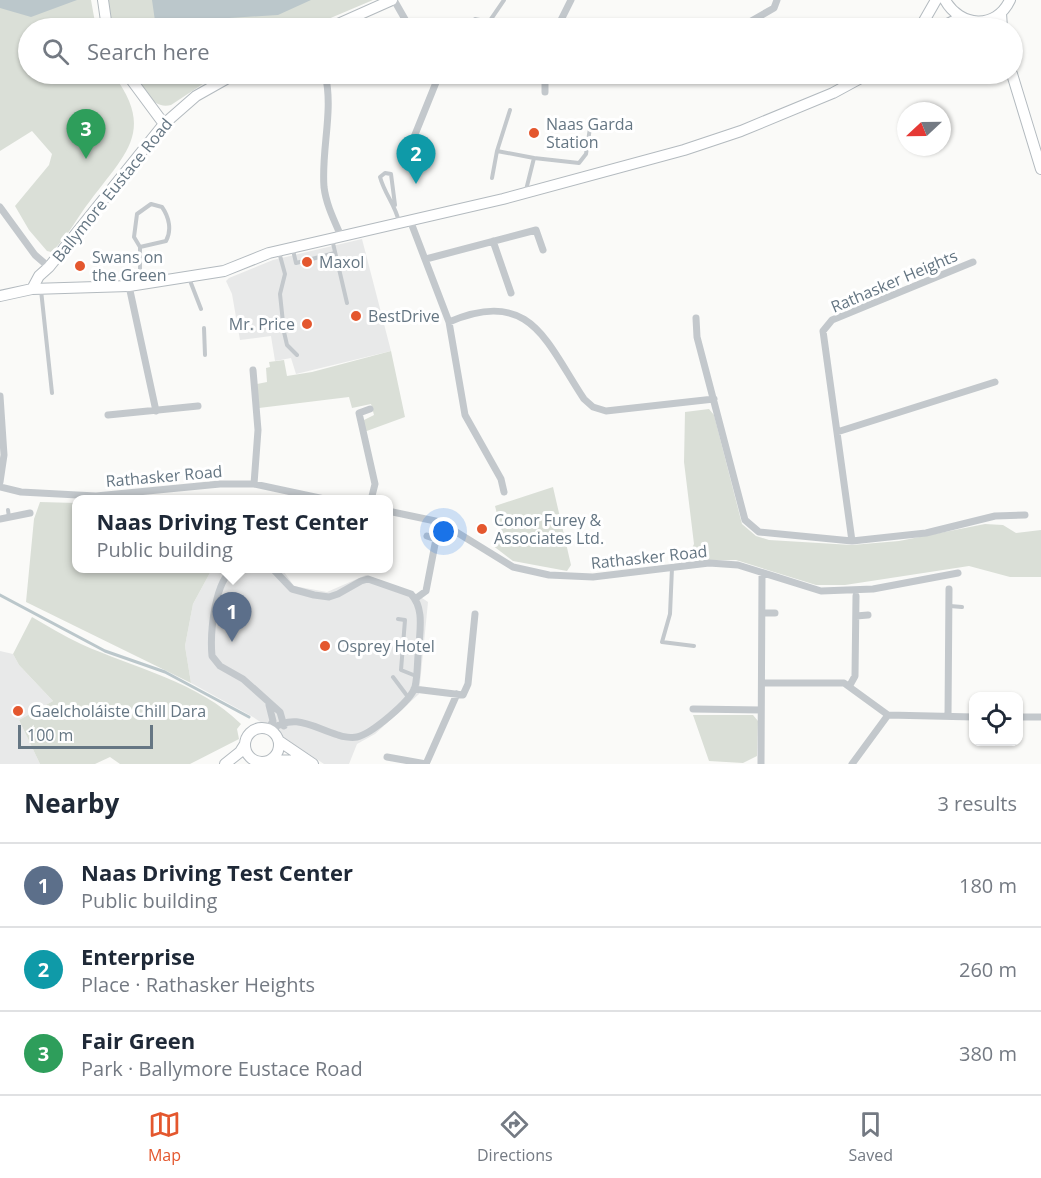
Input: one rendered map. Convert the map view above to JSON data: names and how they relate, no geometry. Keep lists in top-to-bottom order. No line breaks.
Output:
{"streets":{"main road":["Ballymore Eustace Road"],"street":["Rathasker Heights","Rathasker Road"]},"places":["Naas Garda Station","Maxol","Swans on the Green","BestDrive","Mr. Price","Conor Furey & Associates Ltd.","Osprey Hotel","Gaelcholáiste Chill Dara"],"scale_bar":"100 m","north":"left","page":{"search":"Search here","pins":["3","2","1"],"popup":["Naas Driving Test Center","Public building"],"scale":"100 m","heading":["Nearby","3 results"],"list":[{"mark":"1","name":"Naas Driving Test Center","note":"Public building","value":"180 m"},{"mark":"2","name":"Enterprise","note":"Place · Rathasker Heights","value":"260 m"},{"mark":"3","name":"Fair Green","note":"Park · Ballymore Eustace Road","value":"380 m"}],"nav":["Map","Directions","Saved"]}}
